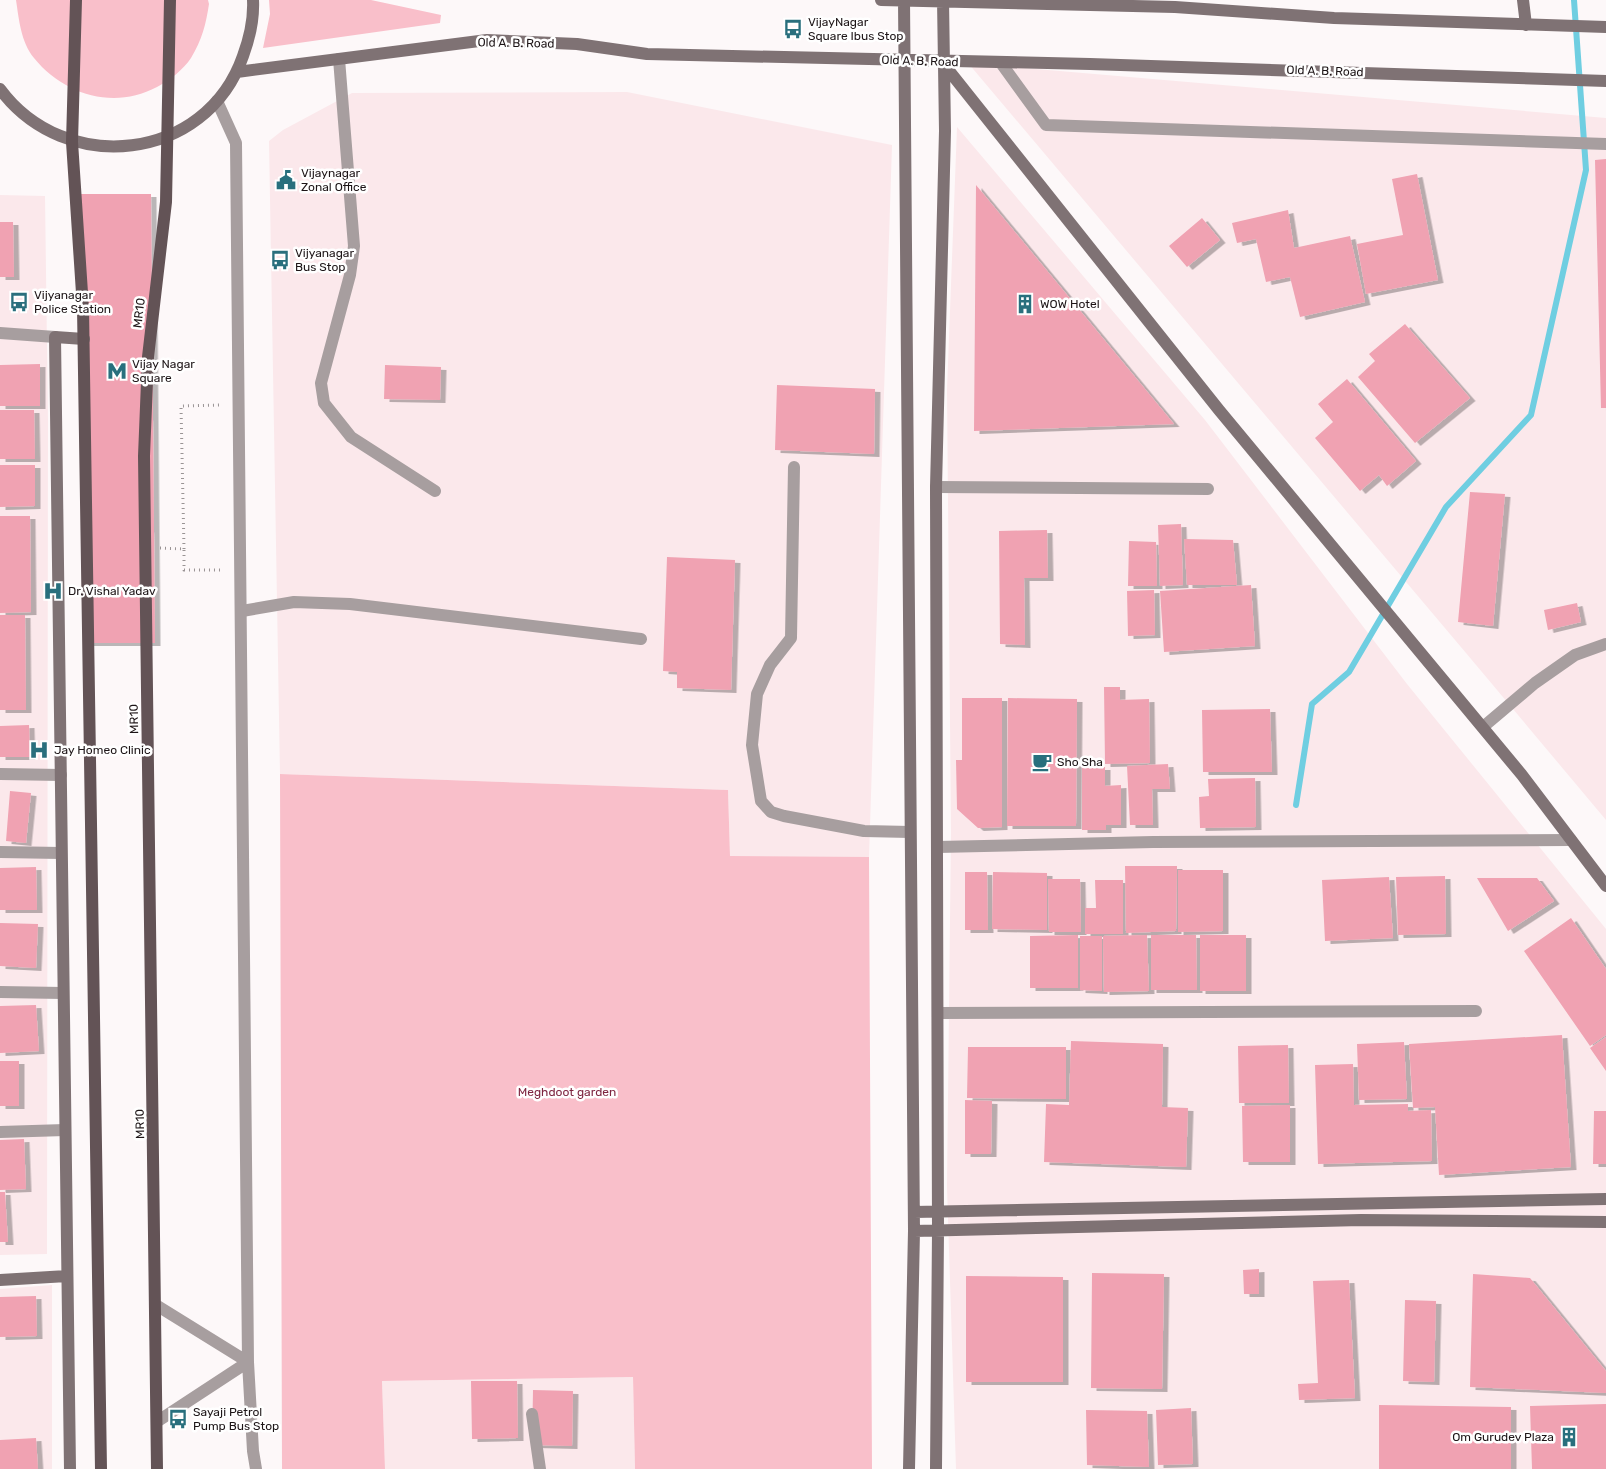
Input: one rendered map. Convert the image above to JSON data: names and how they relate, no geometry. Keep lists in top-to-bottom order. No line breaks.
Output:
{"streets":{"main road":["MR10"],"street":["Old A. B. Road"]},"parks":["Meghdoot garden"],"places":{"bus stop":["VijayNagar Square Ibus Stop","Vijyanagar Bus Stop","Vijyanagar Police Station","Sayaji Petrol Pump Bus Stop"],"public building":["Vijaynagar Zonal Office"],"building":["WOW Hotel","Om Gurudev Plaza"],"metro station":["Vijay Nagar Square"],"hospital":["Dr. Vishal Yadav","Jay Homeo Clinic"],"cafe":["Sho Sha"]}}
